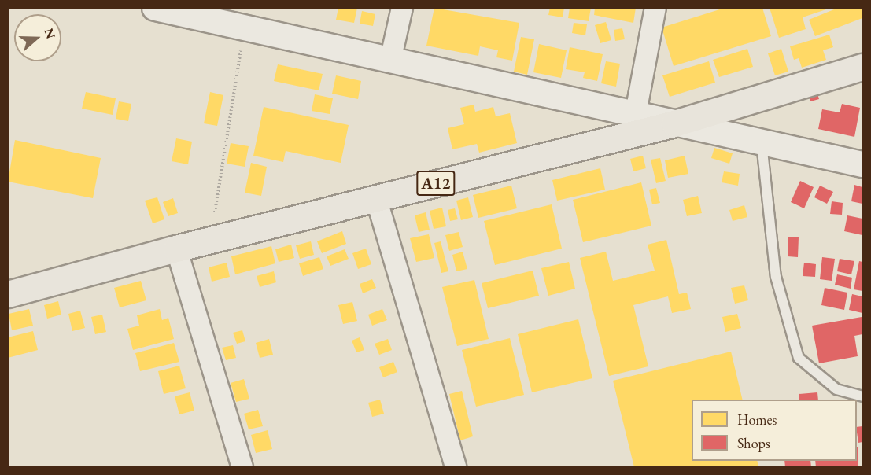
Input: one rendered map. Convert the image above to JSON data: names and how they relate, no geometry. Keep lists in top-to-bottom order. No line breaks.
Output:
{"streets":{"main road":["A12"]},"legend":["Homes","Shops"],"north":"right"}
